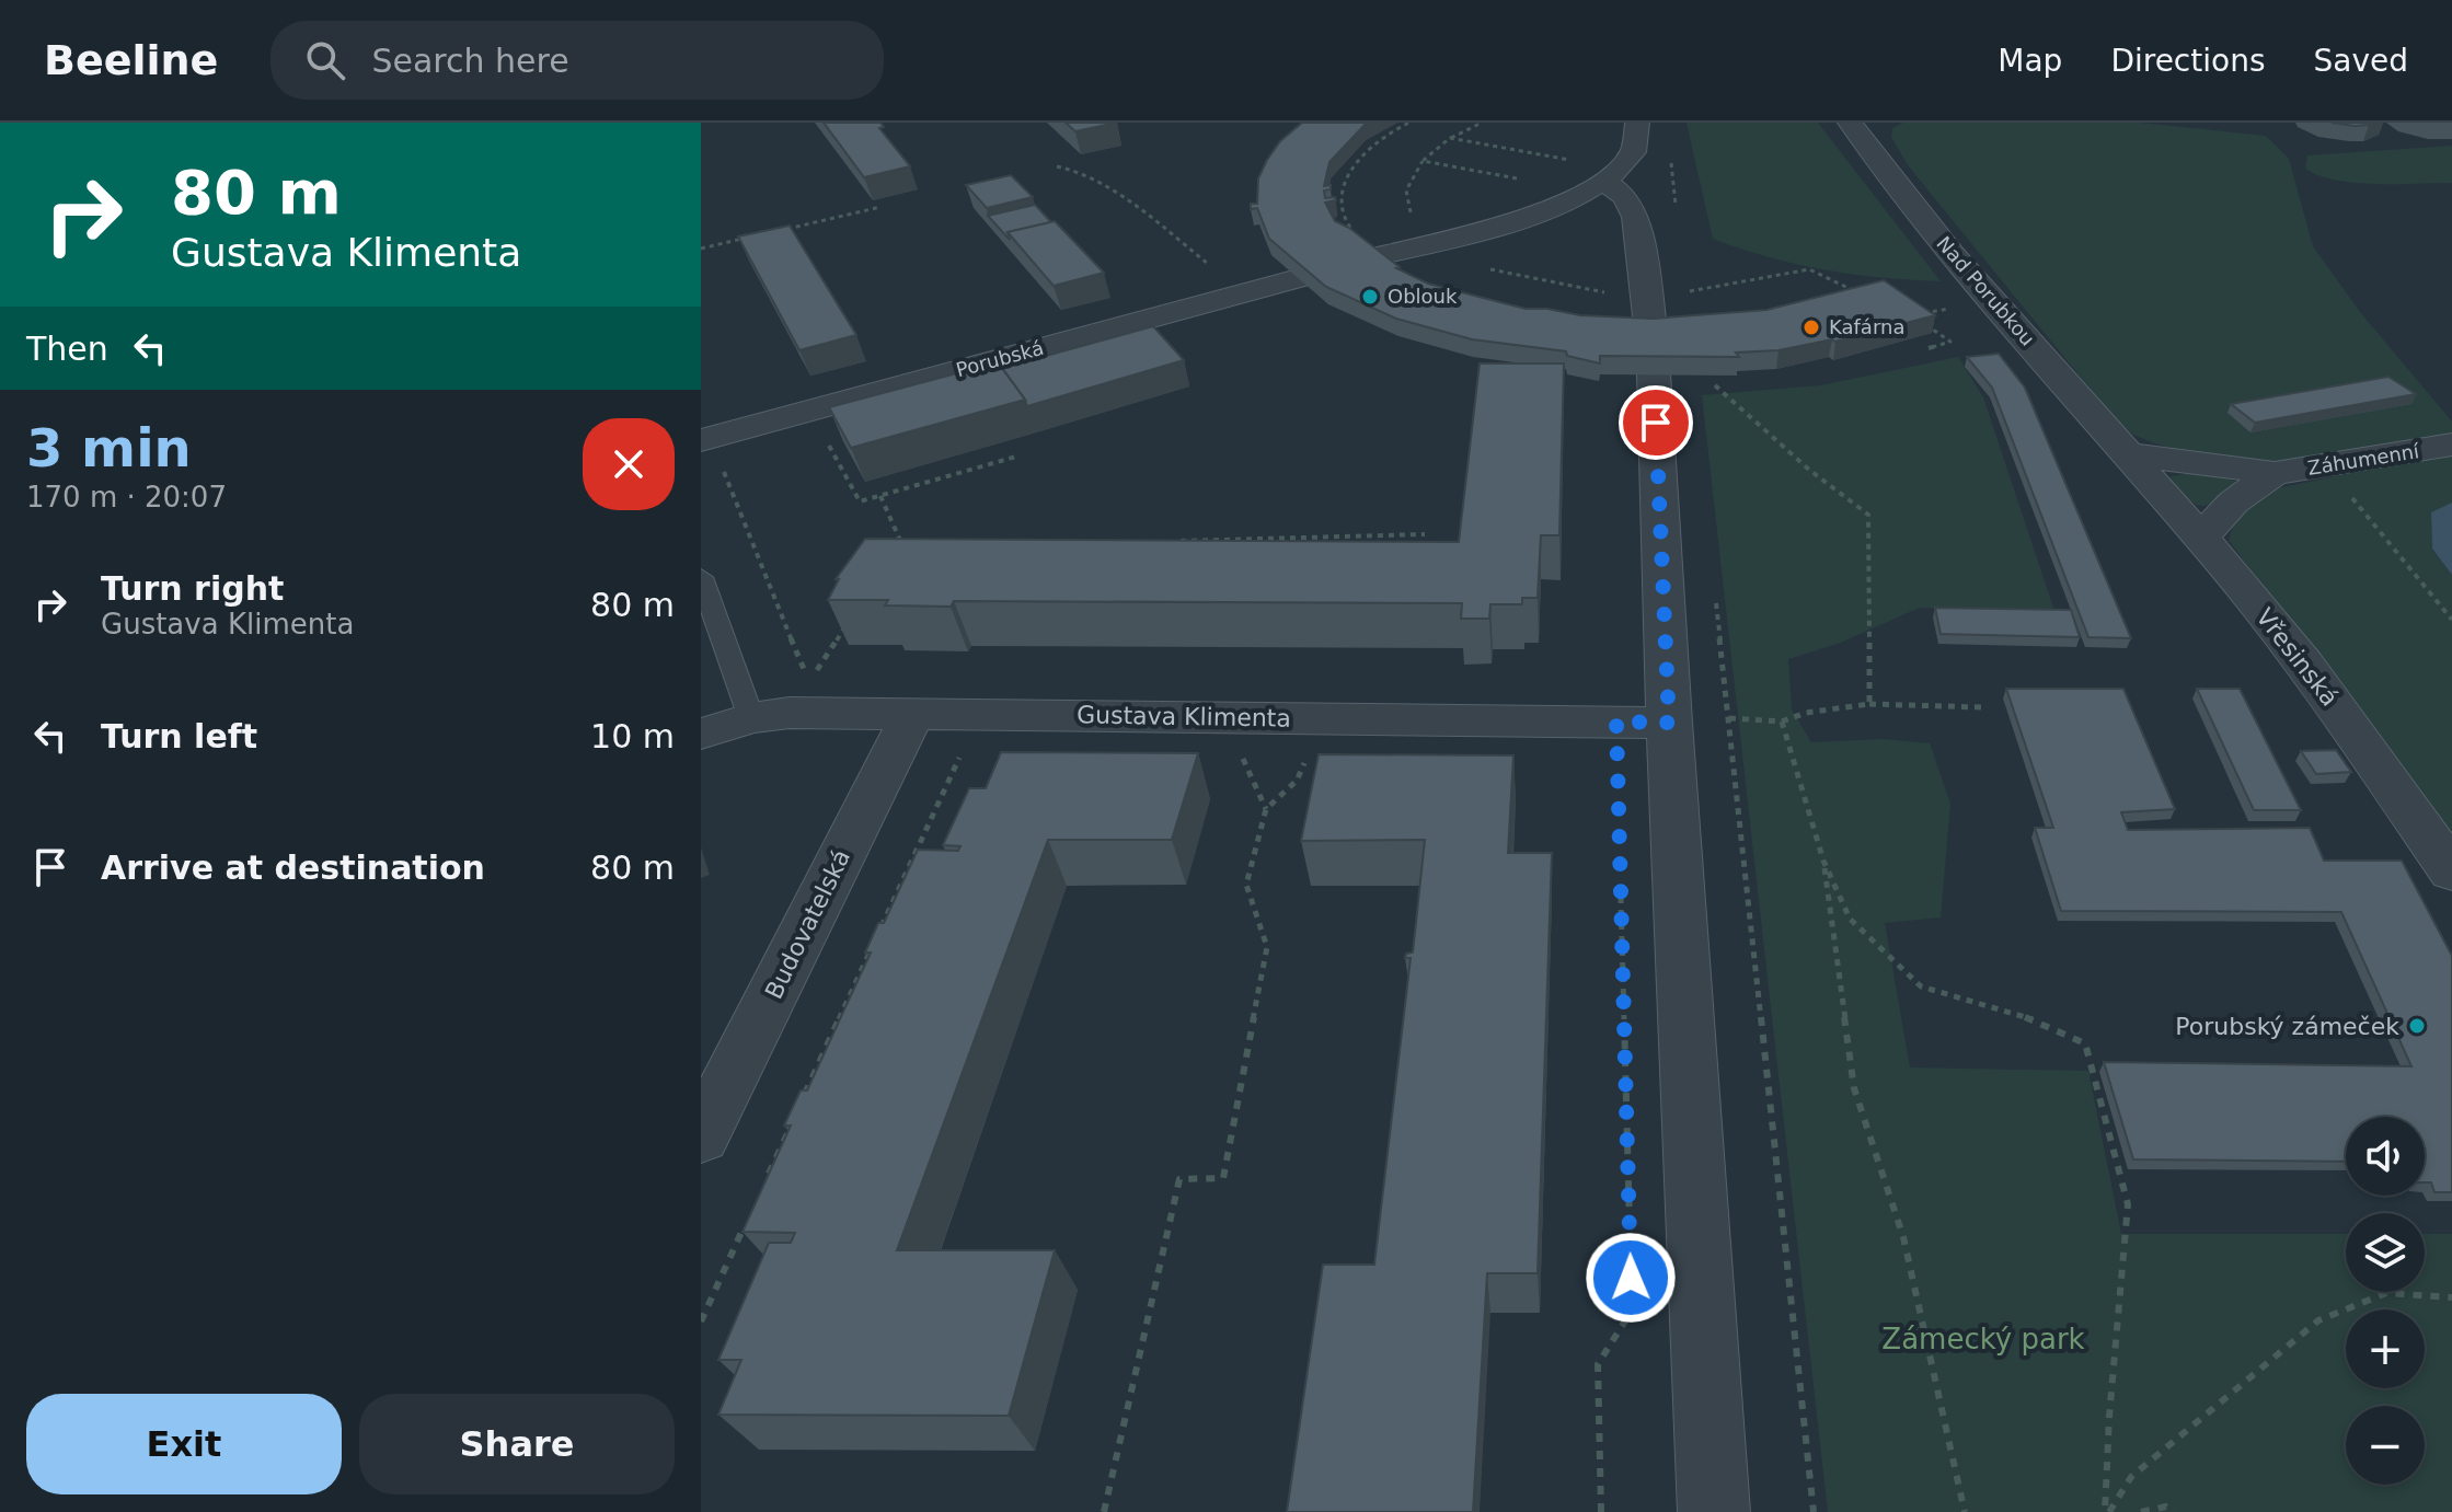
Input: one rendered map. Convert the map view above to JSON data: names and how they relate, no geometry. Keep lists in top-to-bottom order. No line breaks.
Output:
{"streets":{"street":["Nad Porubkou","Porubská","Záhumenní","Vřesinská","Gustava Klimenta","Budovatelská"]},"crossings":[["Nad Porubkou","Záhumenní"],["Nad Porubkou","Vřesinská"],["Záhumenní","Vřesinská"],["Gustava Klimenta","Budovatelská"]],"parks":["Zámecký park"],"places":["Oblouk","Kafárna","Porubský zámeček"],"page":{"header":"Beeline","search":"Search here","nav":["Map","Directions","Saved"],"turn":["80 m","Gustava Klimenta"],"then":"Then","heading":["3 min","170 m · 20:07"],"list":[{"name":"Turn right","note":"Gustava Klimenta","value":"80 m"},{"name":"Turn left","value":"10 m"},{"name":"Arrive at destination","value":"80 m"}],"map_buttons":["+","−"],"buttons":["Exit","Share"]}}
